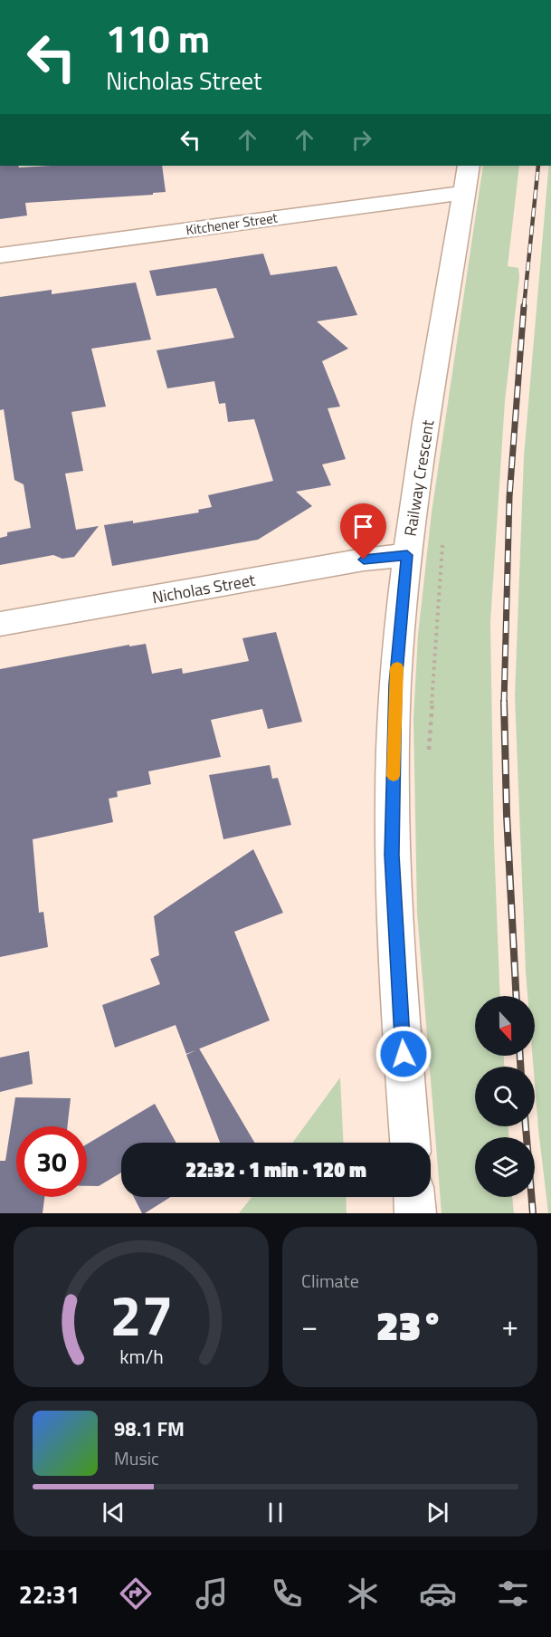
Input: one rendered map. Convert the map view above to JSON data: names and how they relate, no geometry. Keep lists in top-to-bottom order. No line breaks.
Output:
{"streets":{"street":["Kitchener Street","Railway Crescent","Nicholas Street"]},"crossings":[["Kitchener Street","Railway Crescent"],["Railway Crescent","Nicholas Street"]],"north":"bottom","page":{"turn":["110 m","Nicholas Street"],"limit":"30","trip":"22:32 · 1 min · 120 m","tile":"Climate","heat":["−","23°","+"],"song":["98.1 FM","Music"],"tabs":"22:31","gauge":["27","km/h"]}}
